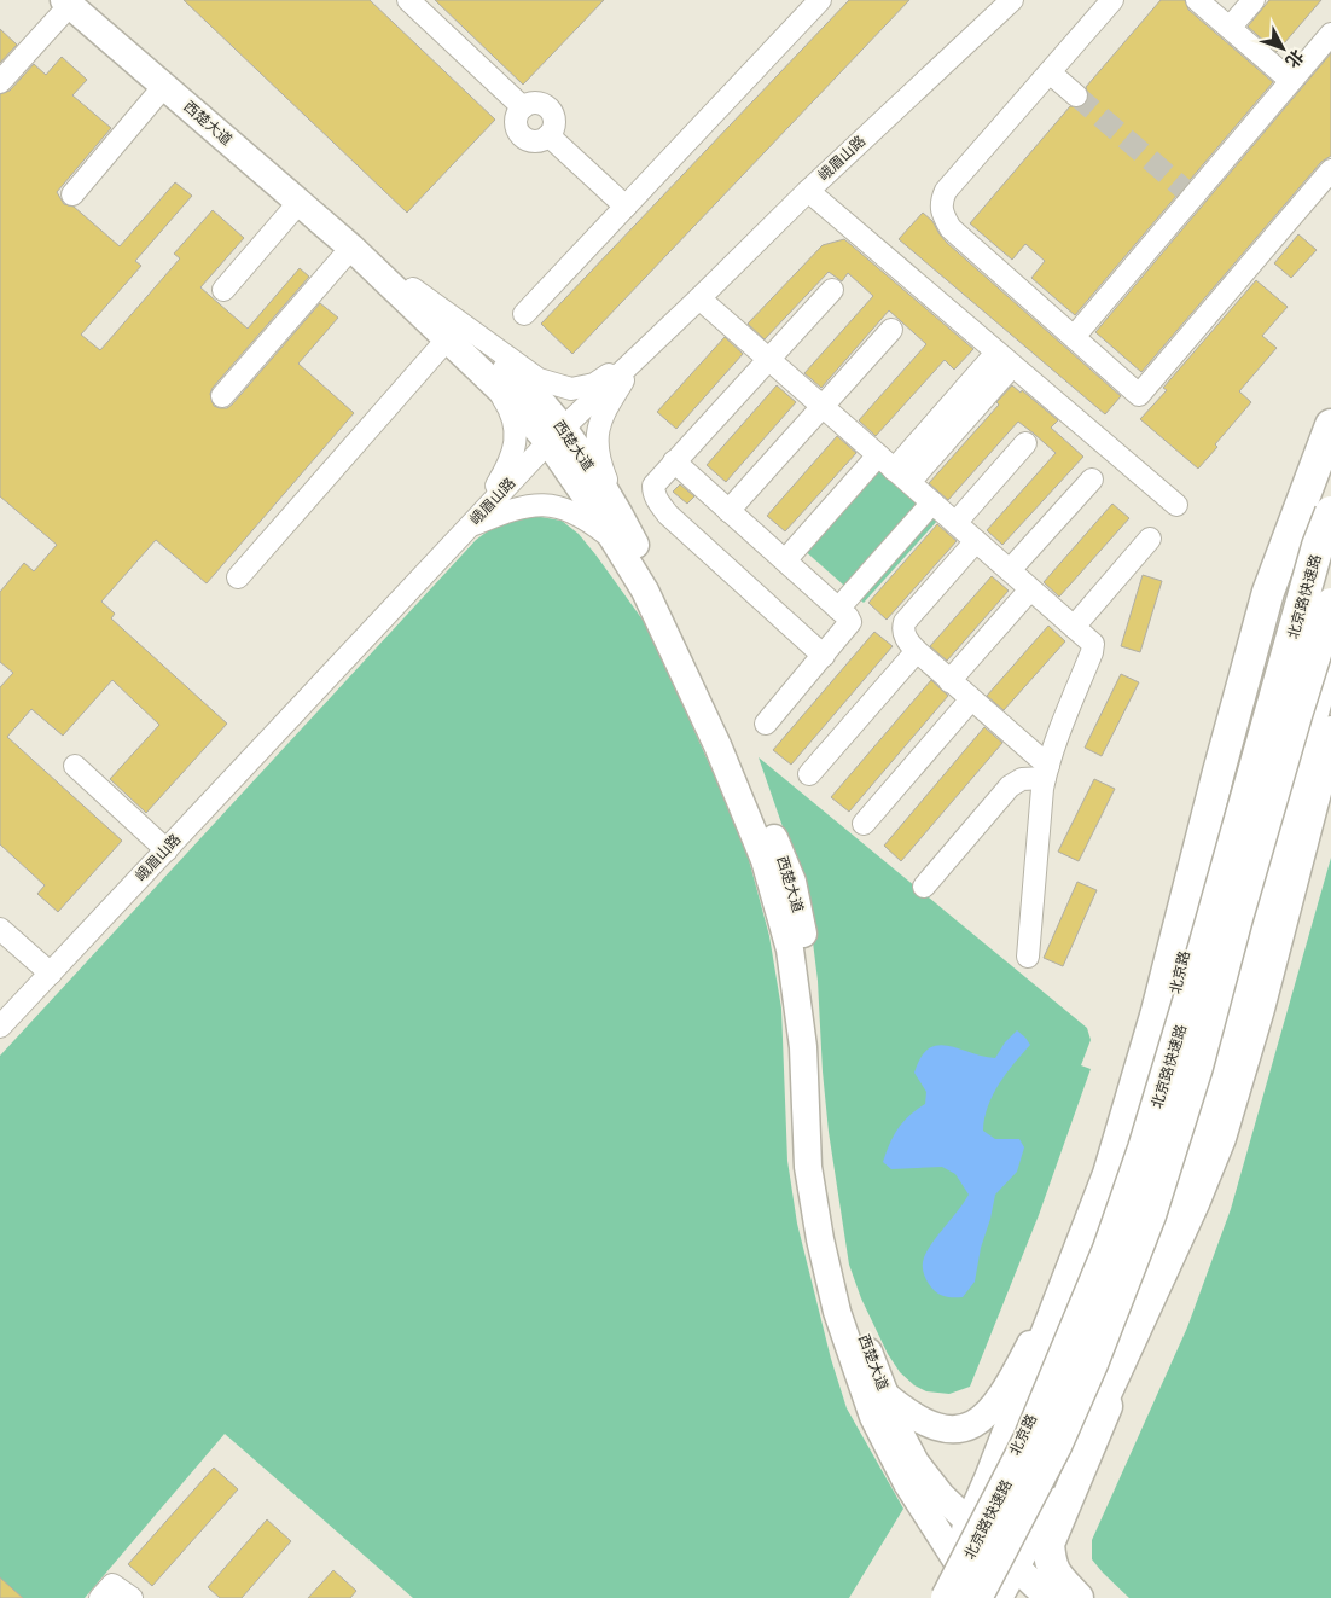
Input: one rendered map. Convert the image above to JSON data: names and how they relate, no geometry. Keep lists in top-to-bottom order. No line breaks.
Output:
{"streets":{"highway":["西楚大道","北京路快速路"],"main road":["北京路"],"street":["峨眉山路"]},"crossings":[["西楚大道","峨眉山路"],["西楚大道","北京路"]],"north":"bottom right"}
